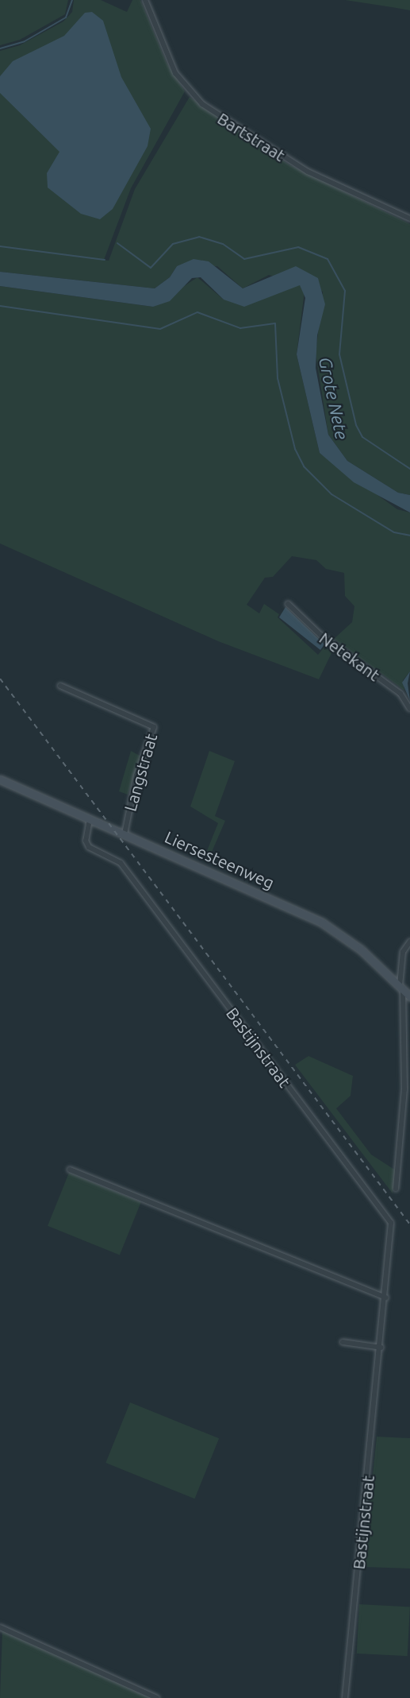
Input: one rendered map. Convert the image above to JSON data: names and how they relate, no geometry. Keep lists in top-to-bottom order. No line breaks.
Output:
{"streets":{"street":["Bartstraat","Netekant","Langstraat","Liersesteenweg","Bastijnstraat"]},"crossings":[["Langstraat","Liersesteenweg"],["Liersesteenweg","Bastijnstraat"]],"water":["Grote Nete"]}
